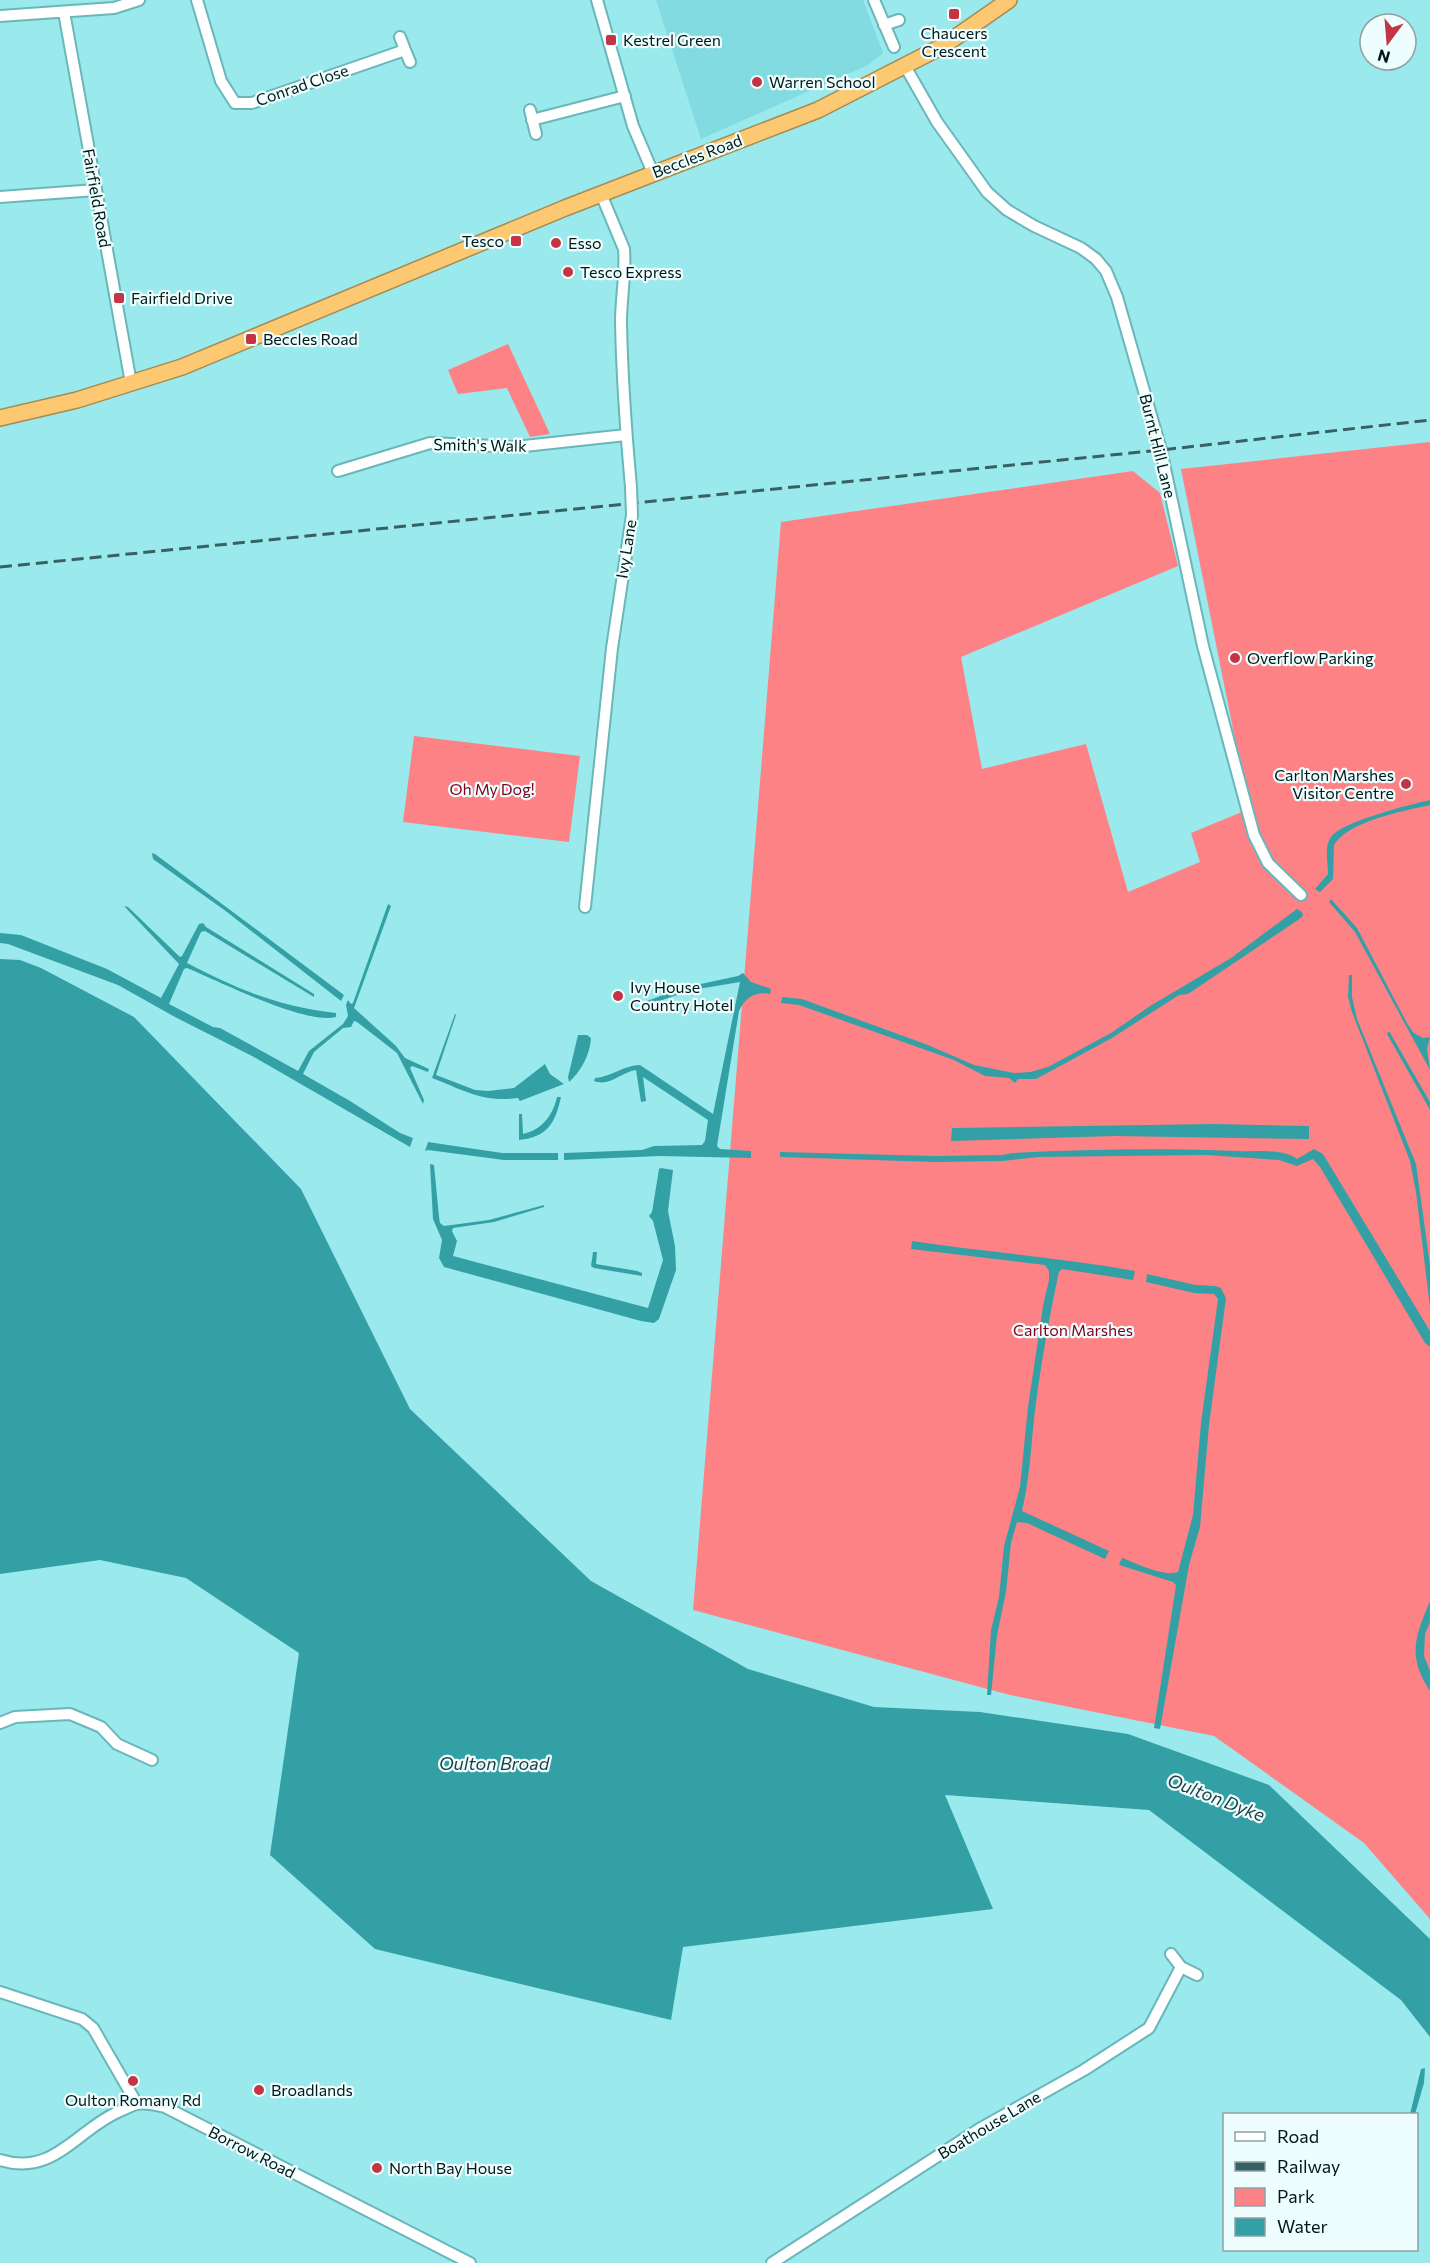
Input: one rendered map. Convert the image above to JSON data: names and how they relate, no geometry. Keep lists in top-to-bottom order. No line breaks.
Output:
{"streets":{"highway":["Beccles Road"],"street":["Conrad Close","Fairfield Road","Smith's Walk","Burnt Hill Lane","Ivy Lane","Boathouse Lane","Borrow Road"]},"crossings":[["Beccles Road","Fairfield Road"],["Beccles Road","Burnt Hill Lane"],["Beccles Road","Ivy Lane"],["Smith's Walk","Ivy Lane"]],"water":["Oulton Broad","Oulton Dyke"],"parks":["Oh My Dog!","Carlton Marshes"],"places":{"transit":["Chaucers Crescent","Kestrel Green","Tesco","Fairfield Drive","Beccles Road"],"other":["Warren School","Esso","Tesco Express","Overflow Parking","Carlton Marshes Visitor Centre","Ivy House Country Hotel","Oulton Romany Rd","Broadlands","North Bay House"]},"legend":["Road","Railway","Park","Water"],"north":"bottom"}
